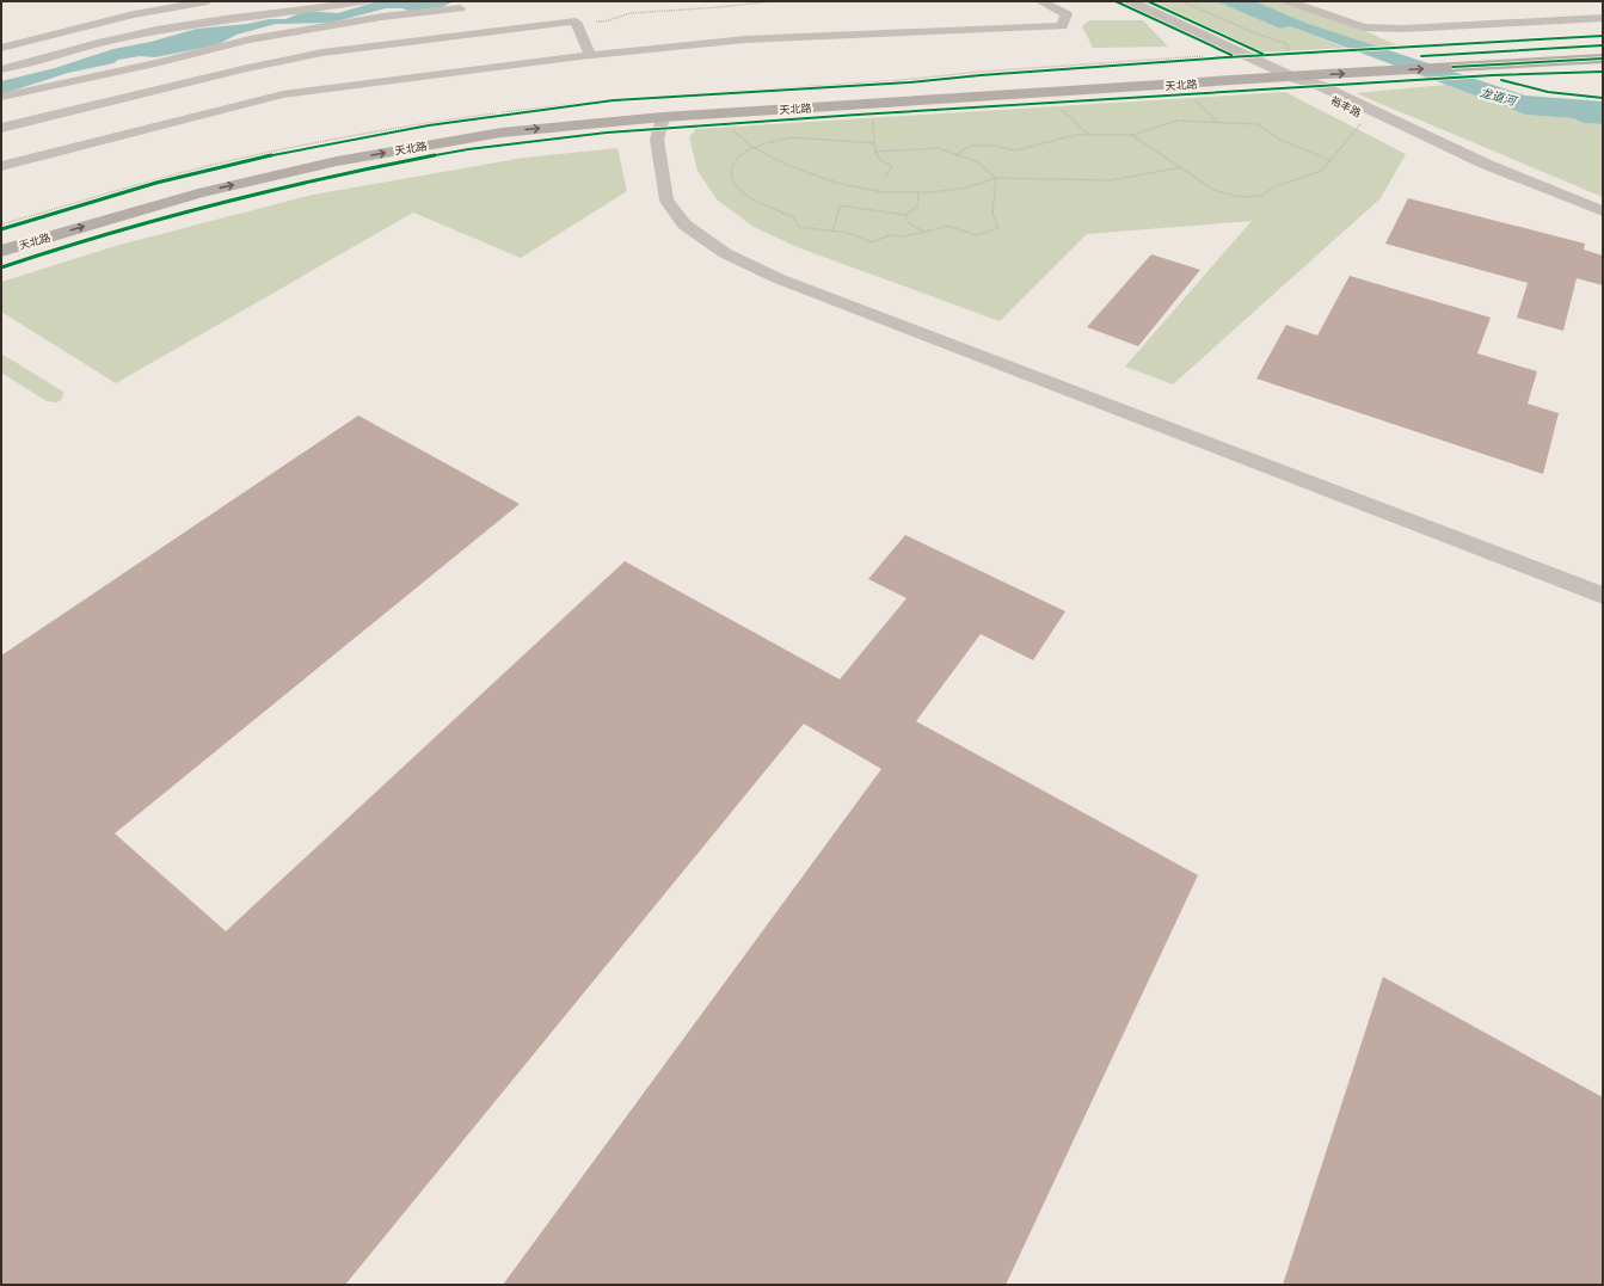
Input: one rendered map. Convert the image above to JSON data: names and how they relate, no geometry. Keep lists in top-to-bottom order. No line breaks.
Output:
{"streets":{"main road":["天北路"],"street":["裕丰路"]},"crossings":[["天北路","裕丰路"]],"water":["龙道河"]}
